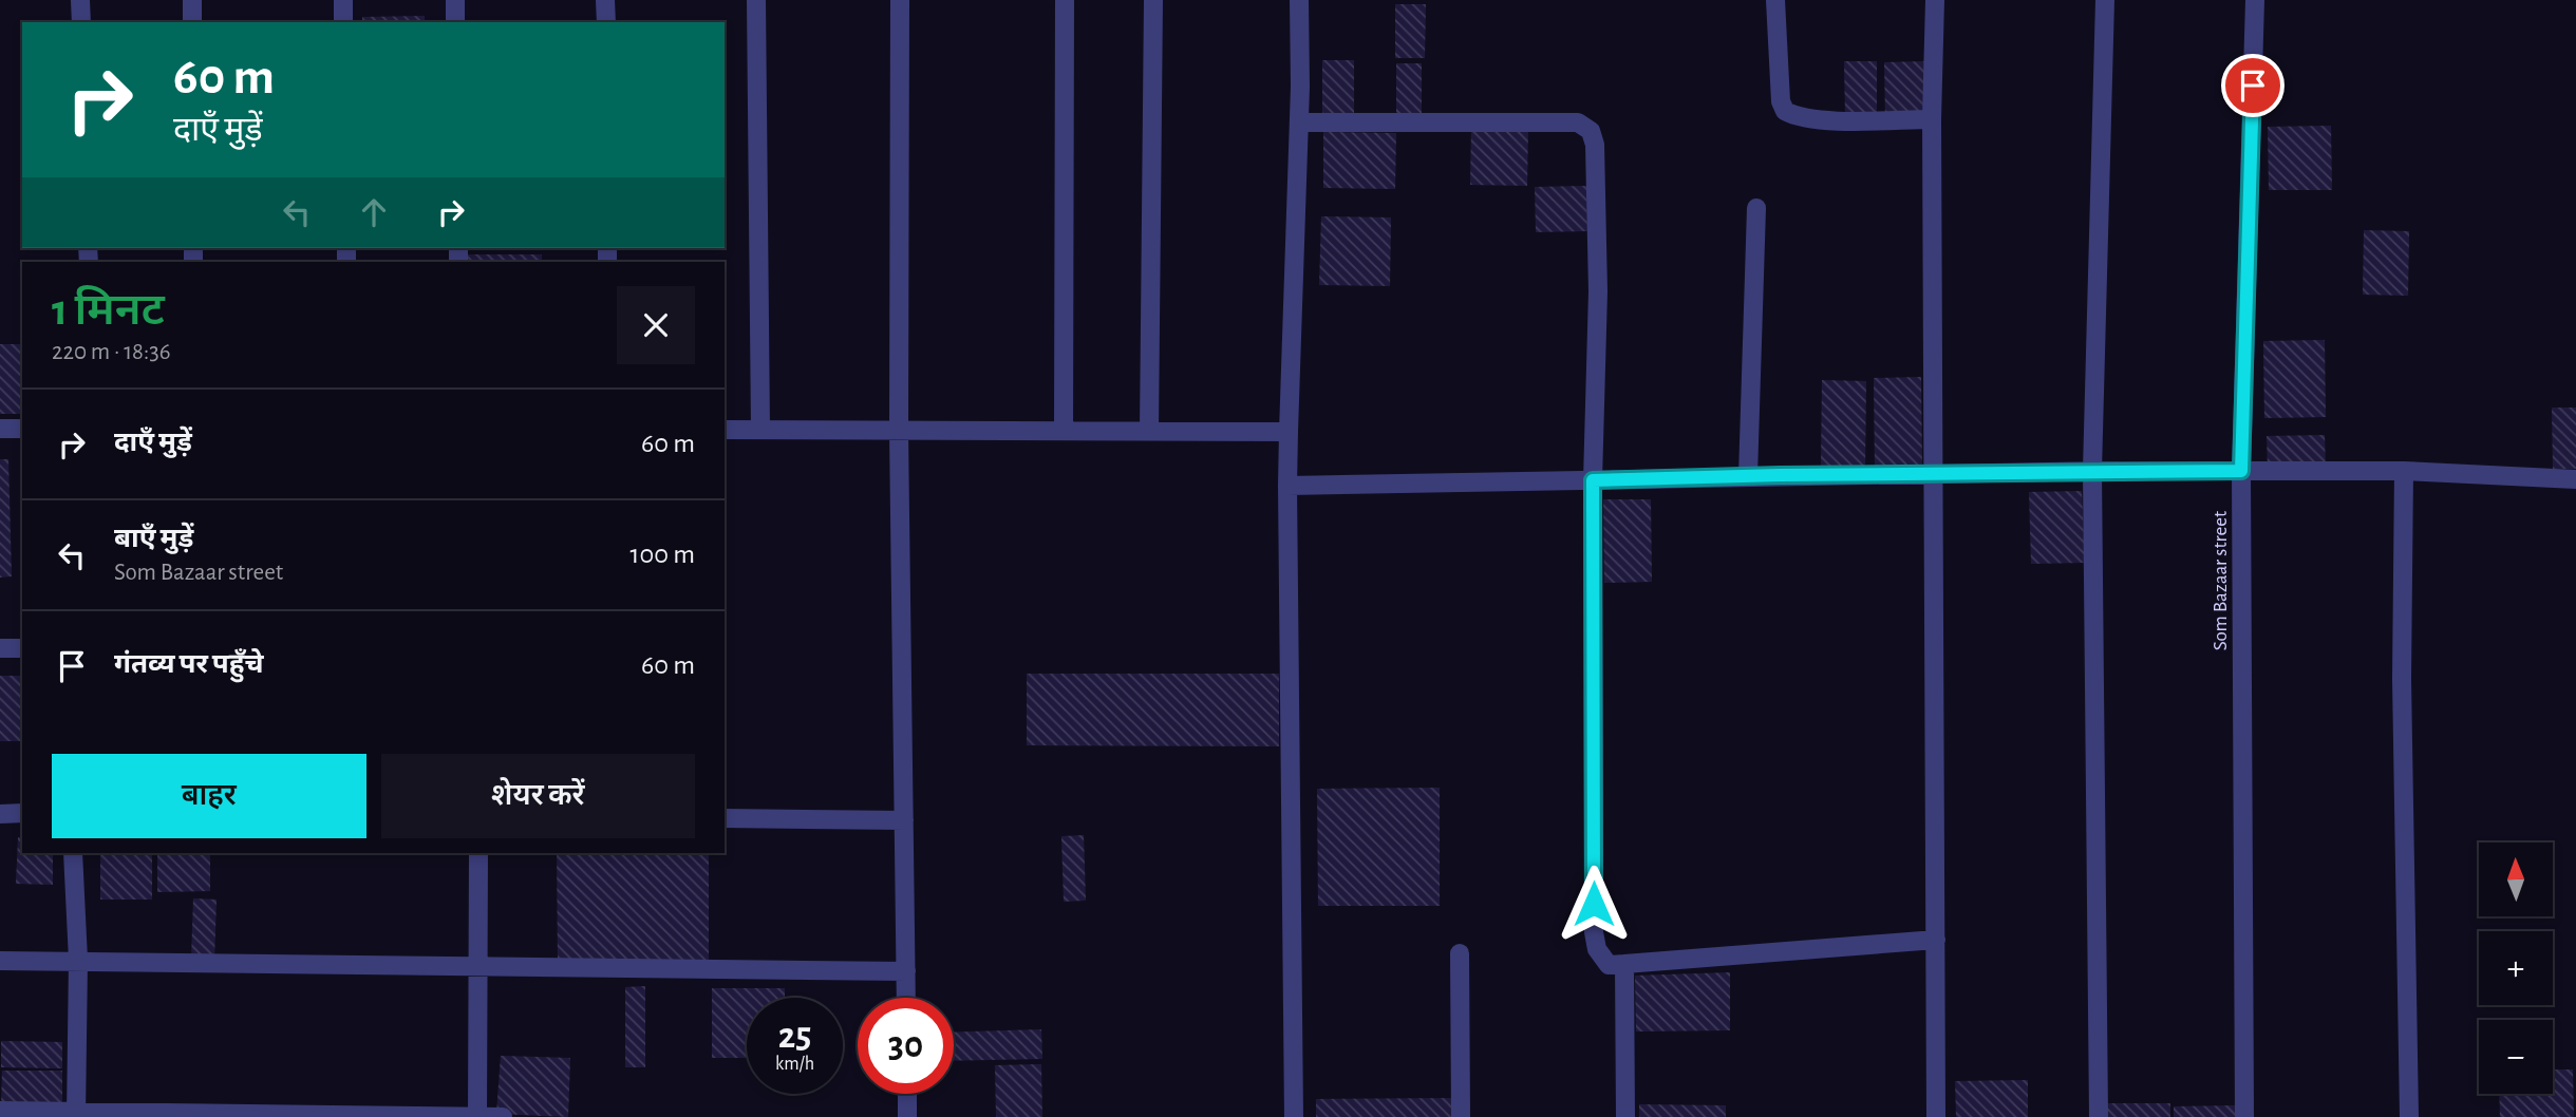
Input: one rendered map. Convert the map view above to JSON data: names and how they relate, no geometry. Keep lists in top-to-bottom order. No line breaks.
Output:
{"streets":{"street":["Som Bazaar street"]},"north":"top","page":{"turn":["60 m","दाएँ मुड़ें"],"heading":["1 मिनट","220 m · 18:36"],"list":[{"name":"दाएँ मुड़ें","value":"60 m"},{"name":"बाएँ मुड़ें","note":"Som Bazaar street","value":"100 m"},{"name":"गंतव्य पर पहुँचे","value":"60 m"}],"buttons":["बाहर","शेयर करें"],"map_buttons":["+","−"],"speed":"25 km/h","limit":"30"}}
